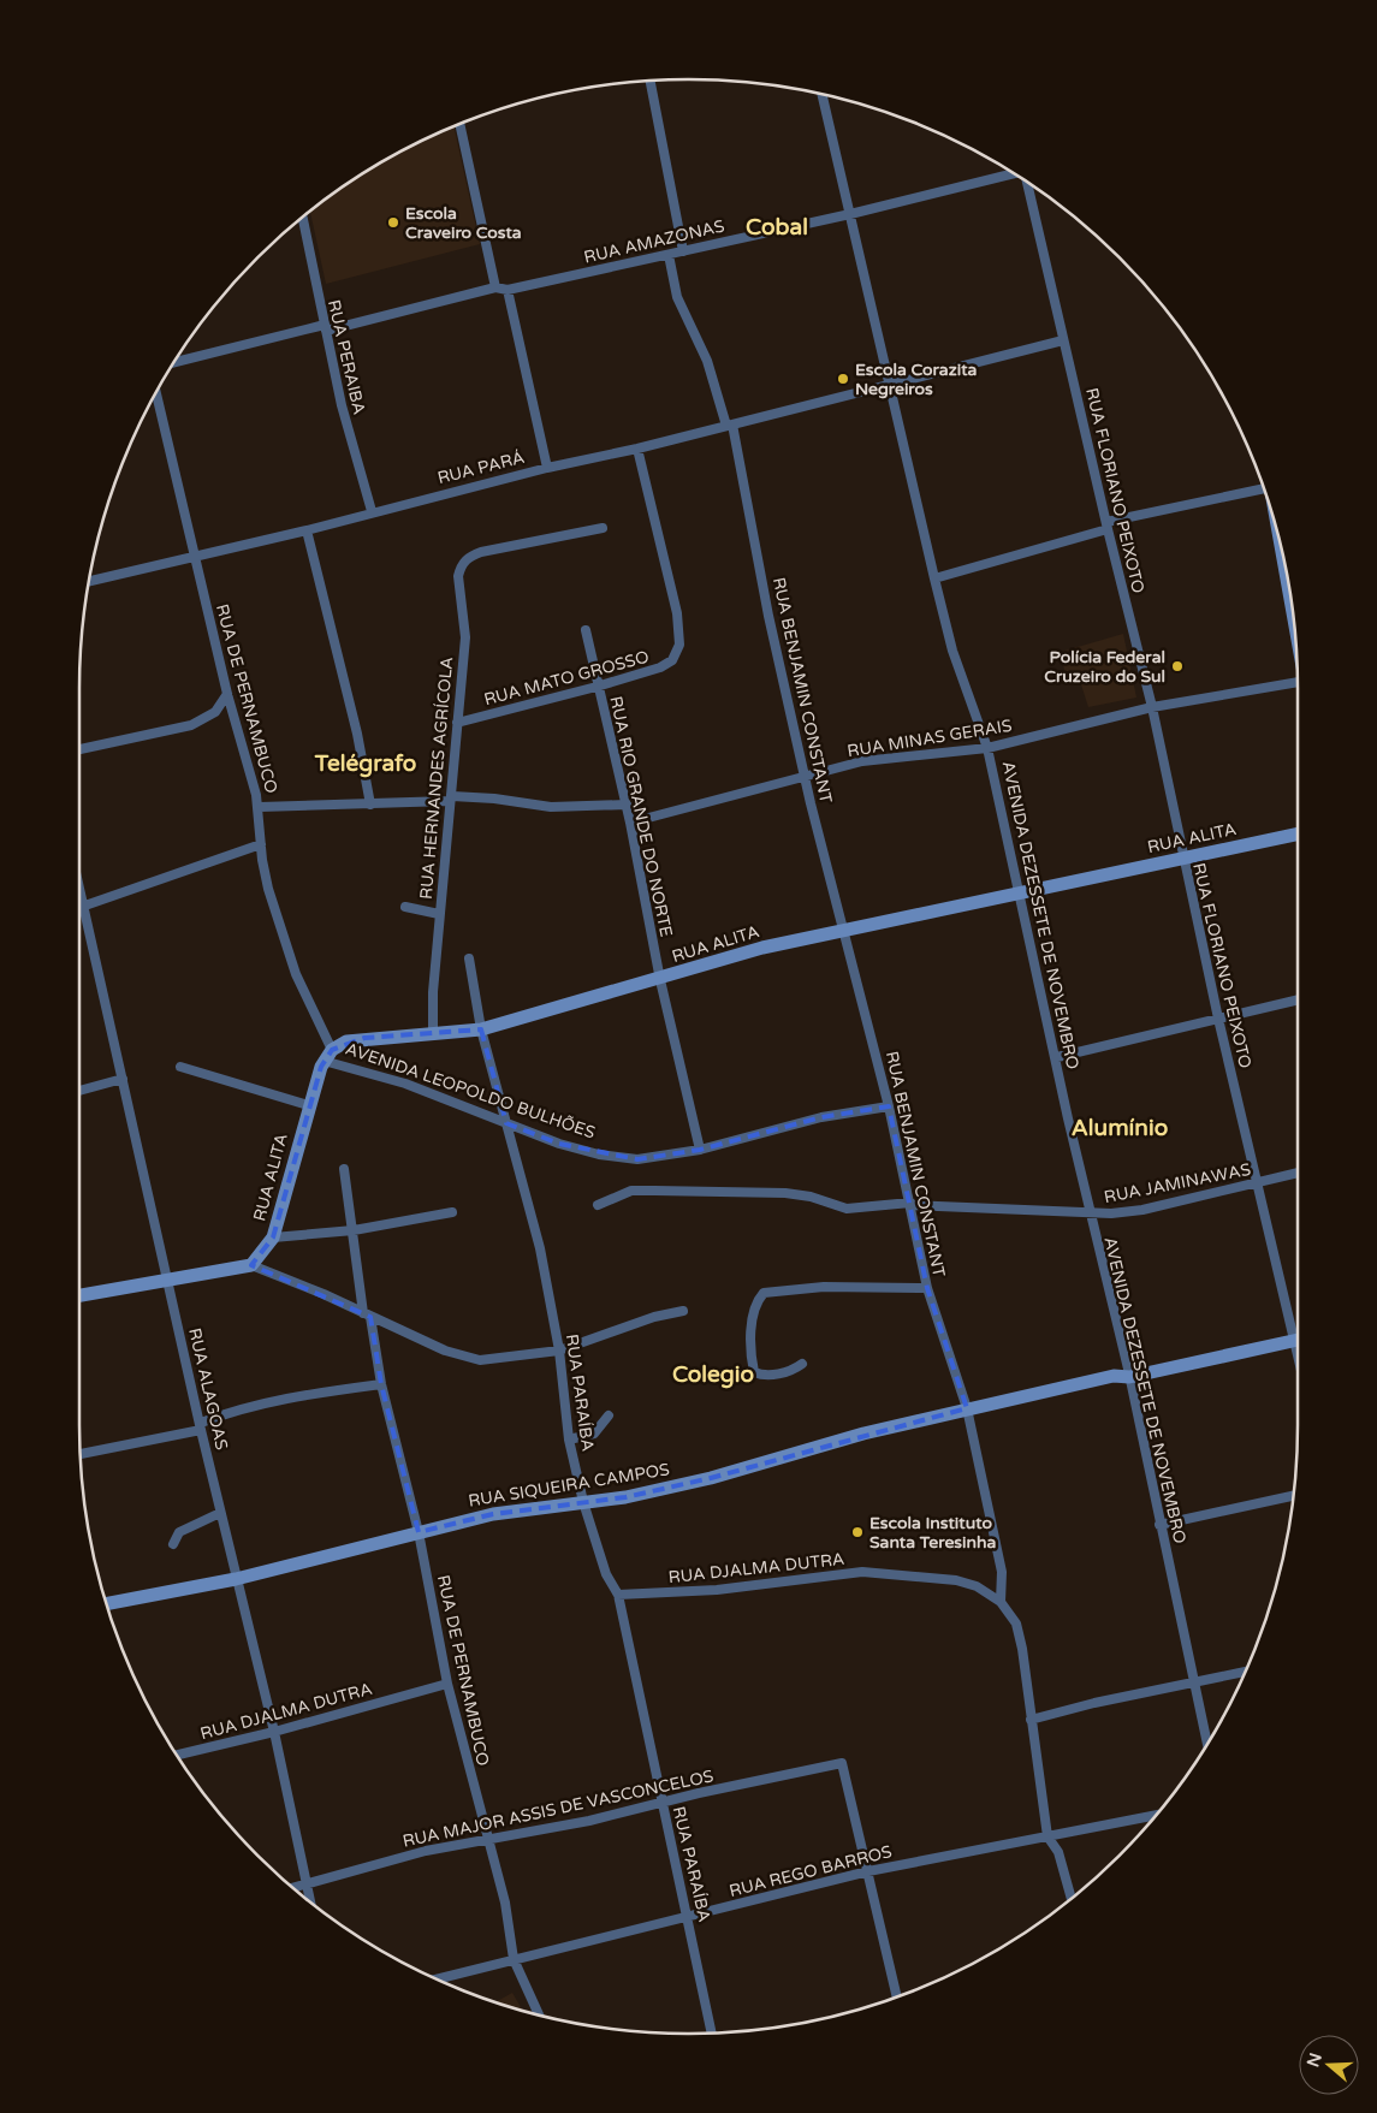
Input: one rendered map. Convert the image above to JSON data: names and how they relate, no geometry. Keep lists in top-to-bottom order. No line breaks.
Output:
{"streets":{"street":["RUA AMAZONAS","RUA PERAIBA","RUA PARÁ","RUA FLORIANO PEIXOTO","RUA MATO GROSSO","RUA BENJAMIN CONSTANT","RUA DE PERNAMBUCO","RUA MINAS GERAIS","RUA HERNANDES AGRÍCOLA","RUA RIO GRANDE DO NORTE","RUA ALITA","AVENIDA DEZESSETE DE NOVEMBRO","AVENIDA LEOPOLDO BULHÕES","RUA JAMINAWAS","RUA ALAGOAS","RUA PARAÍBA","RUA SIQUEIRA CAMPOS","RUA DJALMA DUTRA","RUA MAJOR ASSIS DE VASCONCELOS","RUA REGO BARROS"]},"crossings":[["RUA AMAZONAS","RUA PERAIBA"],["RUA AMAZONAS","RUA BENJAMIN CONSTANT"],["RUA AMAZONAS","AVENIDA DEZESSETE DE NOVEMBRO"],["RUA PERAIBA","RUA PARÁ"],["RUA PARÁ","RUA FLORIANO PEIXOTO"],["RUA PARÁ","RUA MATO GROSSO"],["RUA PARÁ","RUA BENJAMIN CONSTANT"],["RUA PARÁ","RUA DE PERNAMBUCO"],["RUA PARÁ","AVENIDA DEZESSETE DE NOVEMBRO"],["RUA FLORIANO PEIXOTO","RUA MINAS GERAIS"],["RUA FLORIANO PEIXOTO","RUA ALITA"],["RUA FLORIANO PEIXOTO","RUA JAMINAWAS"],["RUA MATO GROSSO","RUA HERNANDES AGRÍCOLA"],["RUA MATO GROSSO","RUA RIO GRANDE DO NORTE"],["RUA BENJAMIN CONSTANT","RUA MINAS GERAIS"],["RUA BENJAMIN CONSTANT","RUA ALITA"],["RUA BENJAMIN CONSTANT","AVENIDA LEOPOLDO BULHÕES"],["RUA BENJAMIN CONSTANT","RUA JAMINAWAS"],["RUA BENJAMIN CONSTANT","RUA SIQUEIRA CAMPOS"],["RUA BENJAMIN CONSTANT","RUA DJALMA DUTRA"],["RUA DE PERNAMBUCO","RUA ALITA"],["RUA DE PERNAMBUCO","AVENIDA LEOPOLDO BULHÕES"],["RUA DE PERNAMBUCO","RUA SIQUEIRA CAMPOS"],["RUA DE PERNAMBUCO","RUA DJALMA DUTRA"],["RUA DE PERNAMBUCO","RUA MAJOR ASSIS DE VASCONCELOS"],["RUA DE PERNAMBUCO","RUA REGO BARROS"],["RUA MINAS GERAIS","RUA RIO GRANDE DO NORTE"],["RUA MINAS GERAIS","AVENIDA DEZESSETE DE NOVEMBRO"],["RUA HERNANDES AGRÍCOLA","RUA ALITA"],["RUA RIO GRANDE DO NORTE","RUA ALITA"],["RUA RIO GRANDE DO NORTE","AVENIDA LEOPOLDO BULHÕES"],["RUA ALITA","AVENIDA DEZESSETE DE NOVEMBRO"],["RUA ALITA","AVENIDA LEOPOLDO BULHÕES"],["RUA ALITA","RUA PARAÍBA"],["AVENIDA DEZESSETE DE NOVEMBRO","RUA JAMINAWAS"],["AVENIDA DEZESSETE DE NOVEMBRO","RUA SIQUEIRA CAMPOS"],["AVENIDA LEOPOLDO BULHÕES","RUA PARAÍBA"],["RUA ALAGOAS","RUA SIQUEIRA CAMPOS"],["RUA ALAGOAS","RUA DJALMA DUTRA"],["RUA ALAGOAS","RUA MAJOR ASSIS DE VASCONCELOS"],["RUA PARAÍBA","RUA SIQUEIRA CAMPOS"],["RUA PARAÍBA","RUA DJALMA DUTRA"],["RUA PARAÍBA","RUA MAJOR ASSIS DE VASCONCELOS"],["RUA PARAÍBA","RUA REGO BARROS"],["RUA MAJOR ASSIS DE VASCONCELOS","RUA REGO BARROS"]],"districts":["Cobal","Telégrafo","Alumínio","Colegio"],"places":["Escola Craveiro Costa","Escola Corazita Negreiros","Polícia Federal Cruzeiro do Sul","Escola Instituto Santa Teresinha"],"north":"left"}
